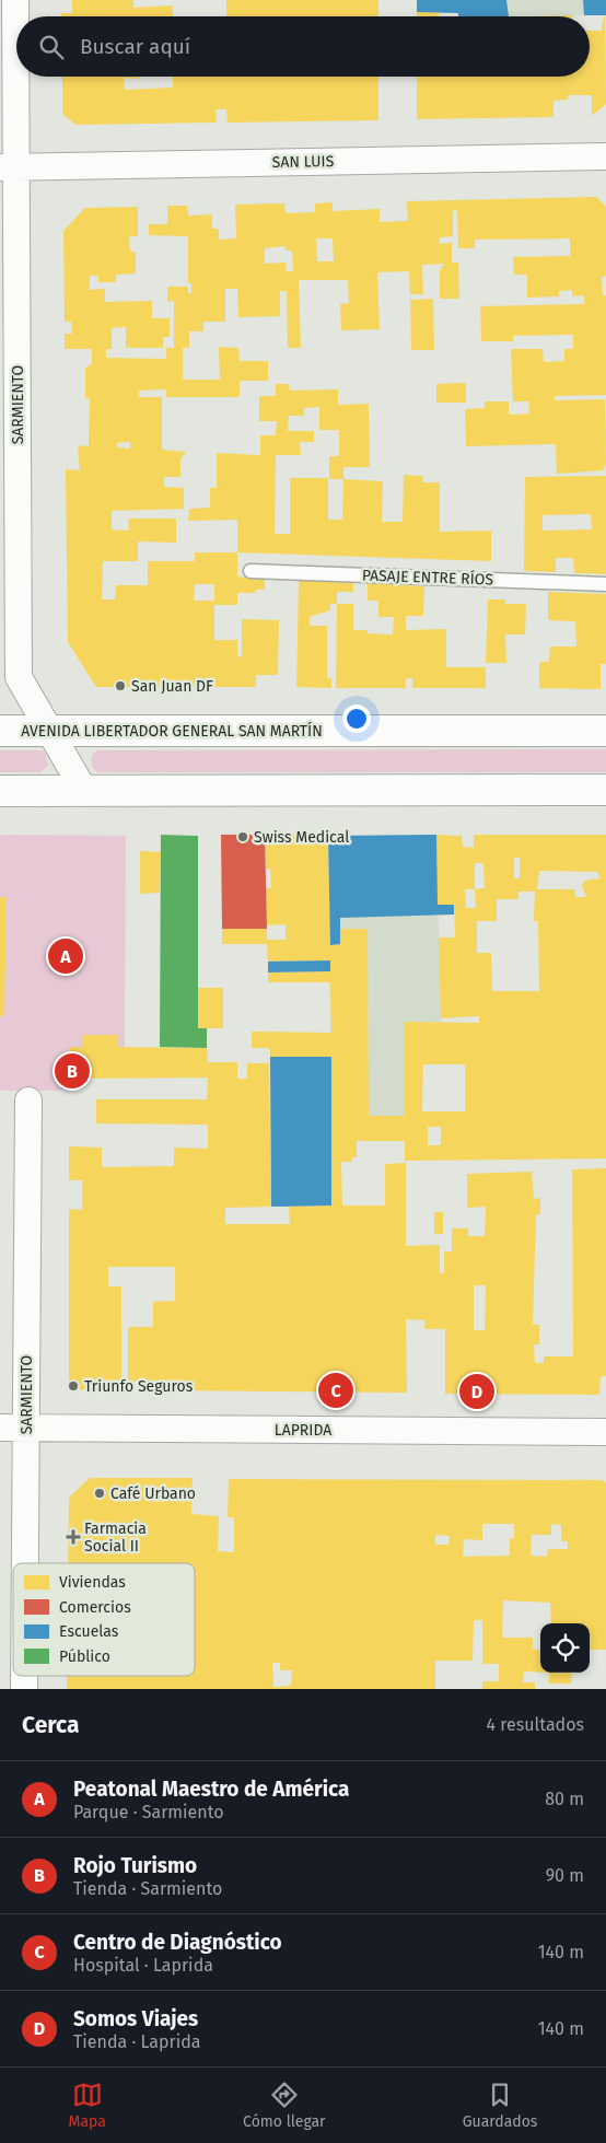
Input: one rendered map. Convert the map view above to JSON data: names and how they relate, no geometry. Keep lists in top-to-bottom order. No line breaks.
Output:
{"streets":{"main road":["AVENIDA LIBERTADOR GENERAL SAN MARTÍN"],"street":["SAN LUIS","SARMIENTO","LAPRIDA"],"lane":["PASAJE ENTRE RÍOS"]},"crossings":[["SAN LUIS","SARMIENTO"],["SARMIENTO","AVENIDA LIBERTADOR GENERAL SAN MARTÍN"],["SARMIENTO","LAPRIDA"]],"places":{"other":["San Juan DF","Swiss Medical","Triunfo Seguros","Café Urbano"],"health":["Farmacia Social II"]},"legend":["Viviendas","Comercios","Escuelas","Público"],"page":{"search":"Buscar aquí","pins":["A","B","C","D"],"heading":["Cerca","4 resultados"],"list":[{"mark":"A","name":"Peatonal Maestro de América","note":"Parque · Sarmiento","value":"80 m"},{"mark":"B","name":"Rojo Turismo","note":"Tienda · Sarmiento","value":"90 m"},{"mark":"C","name":"Centro de Diagnóstico","note":"Hospital · Laprida","value":"140 m"},{"mark":"D","name":"Somos Viajes","note":"Tienda · Laprida","value":"140 m"}],"nav":["Mapa","Cómo llegar","Guardados"]}}
